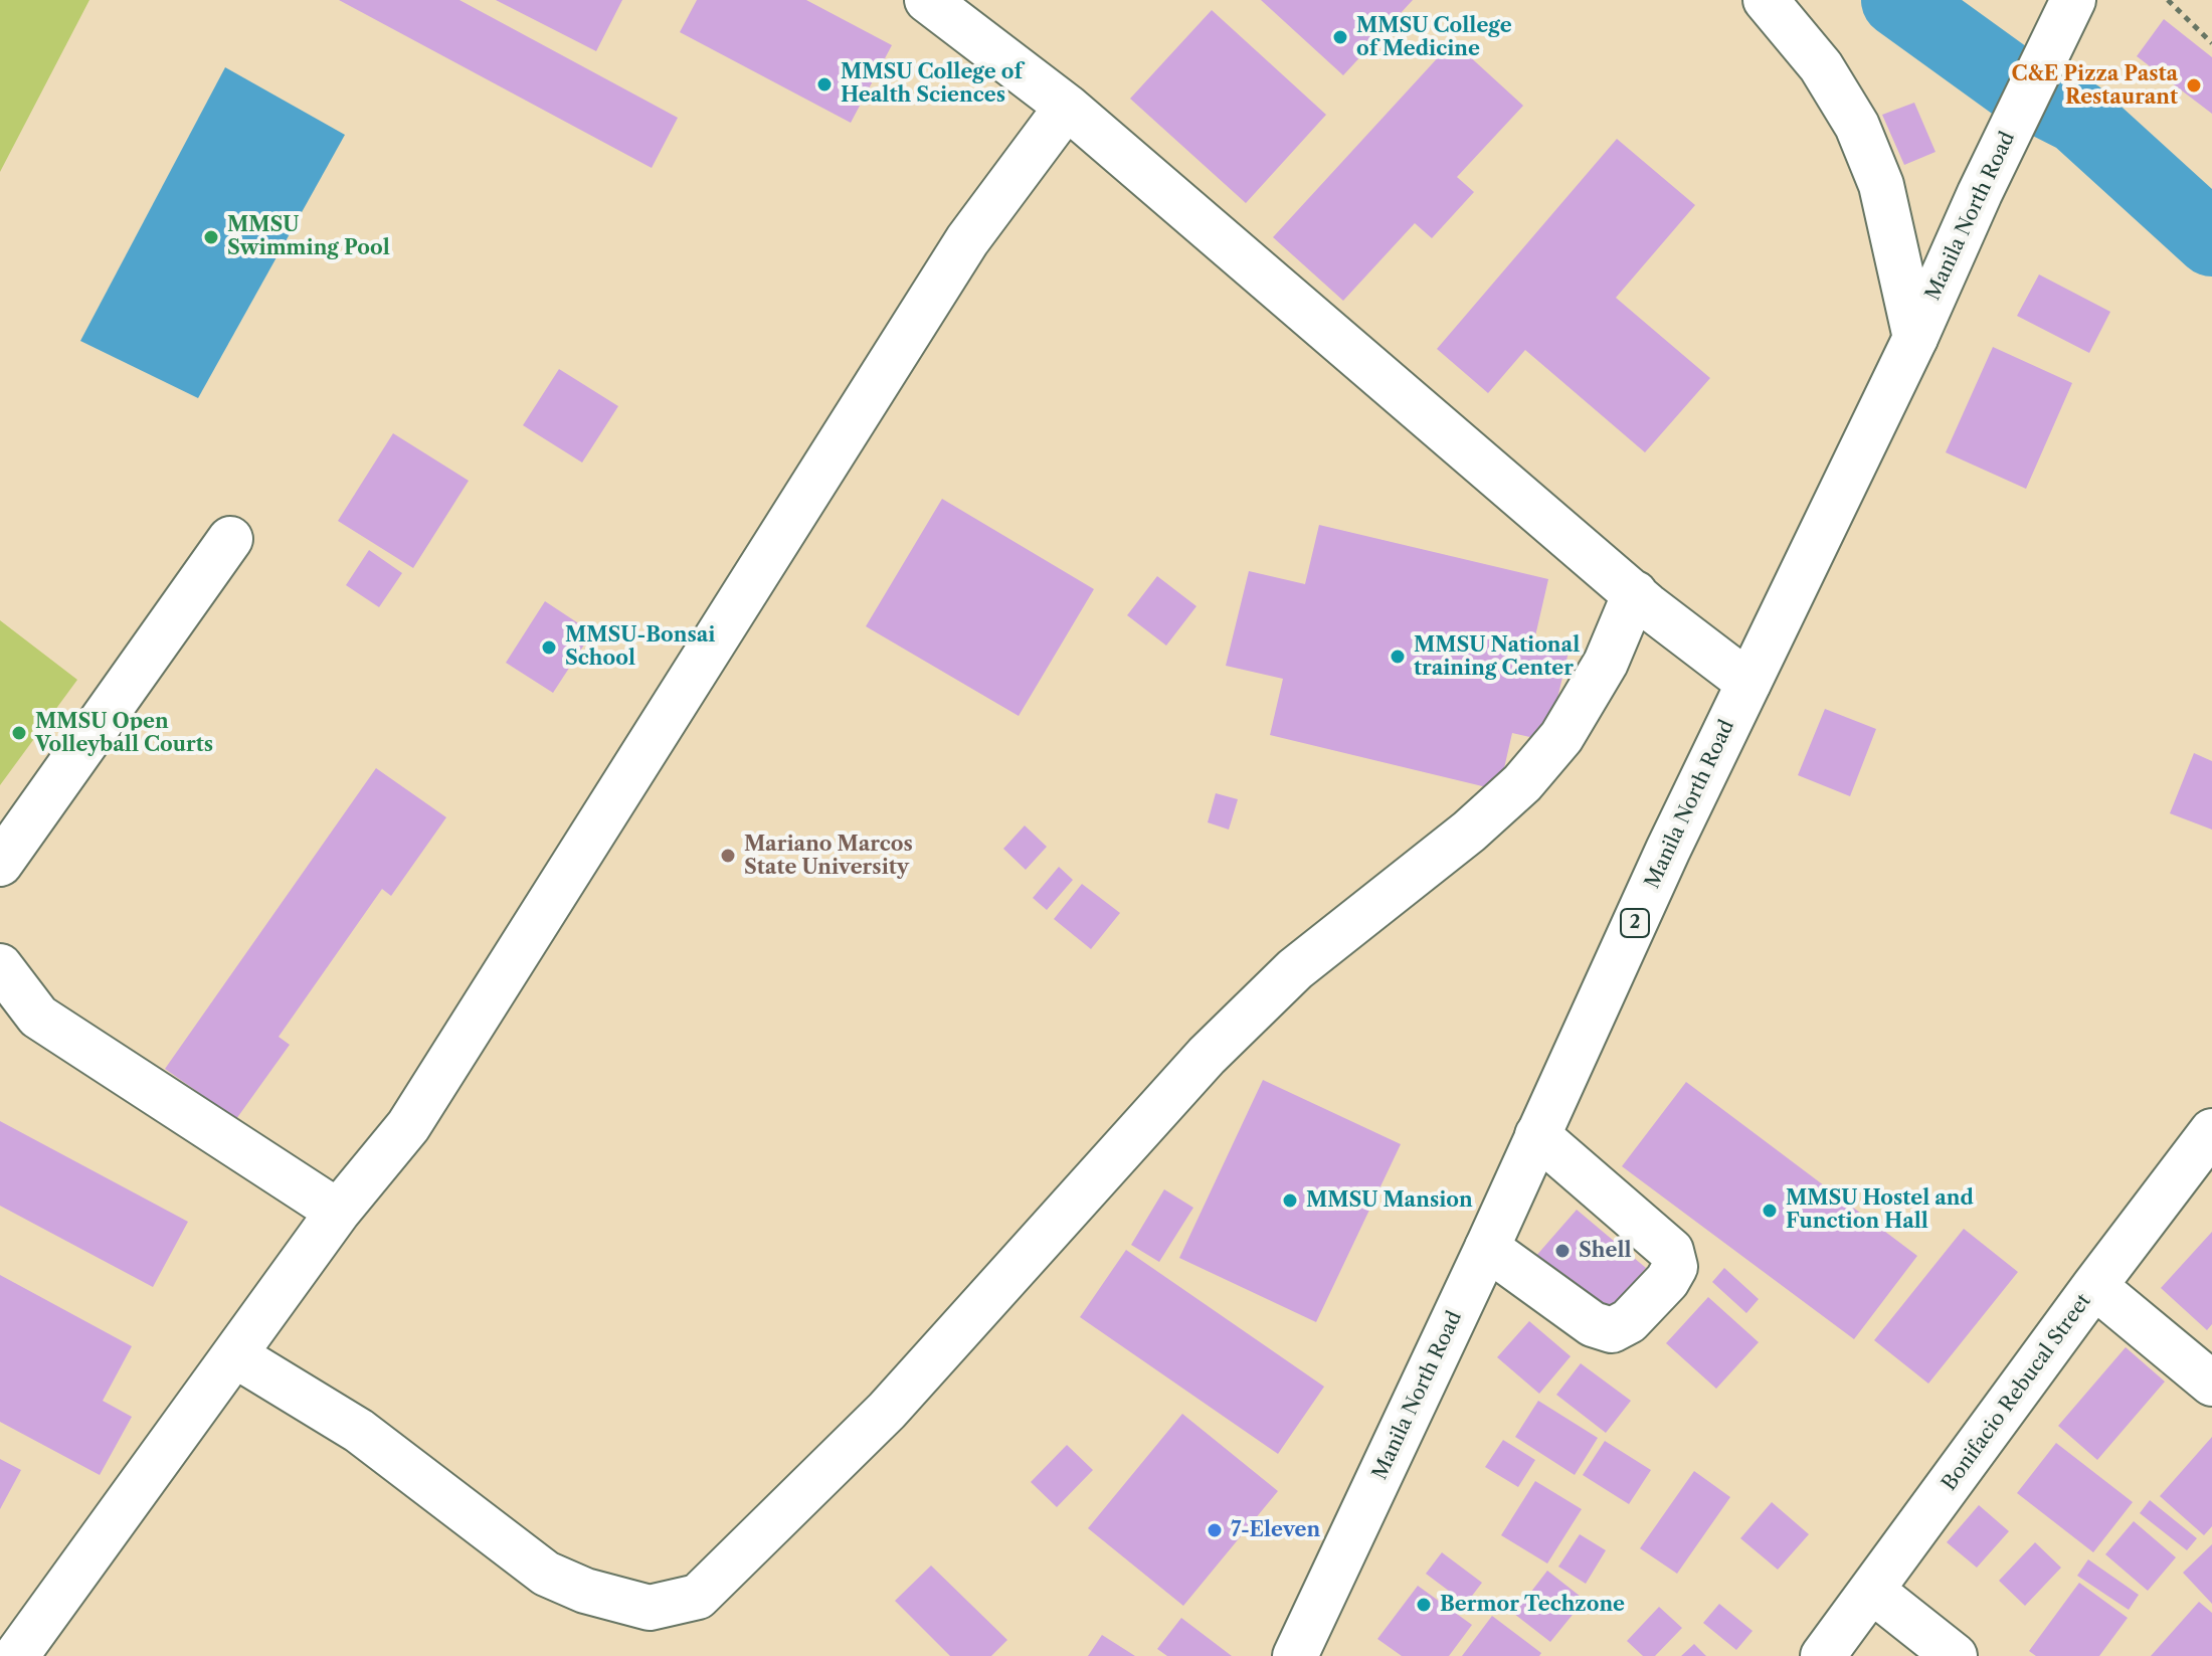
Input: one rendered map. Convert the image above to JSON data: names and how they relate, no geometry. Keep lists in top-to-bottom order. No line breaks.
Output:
{"streets":{"main road":["Manila North Road","2","Bonifacio Rebucal Street"]},"places":["MMSU College of Medicine","MMSU College of Health Sciences","C&E Pizza Pasta Restaurant","MMSU Swimming Pool","MMSU-Bonsai School","MMSU National training Center","MMSU Open Volleyball Courts","Mariano Marcos State University","MMSU Mansion","MMSU Hostel and Function Hall","Shell","7-Eleven","Bermor Techzone"]}
